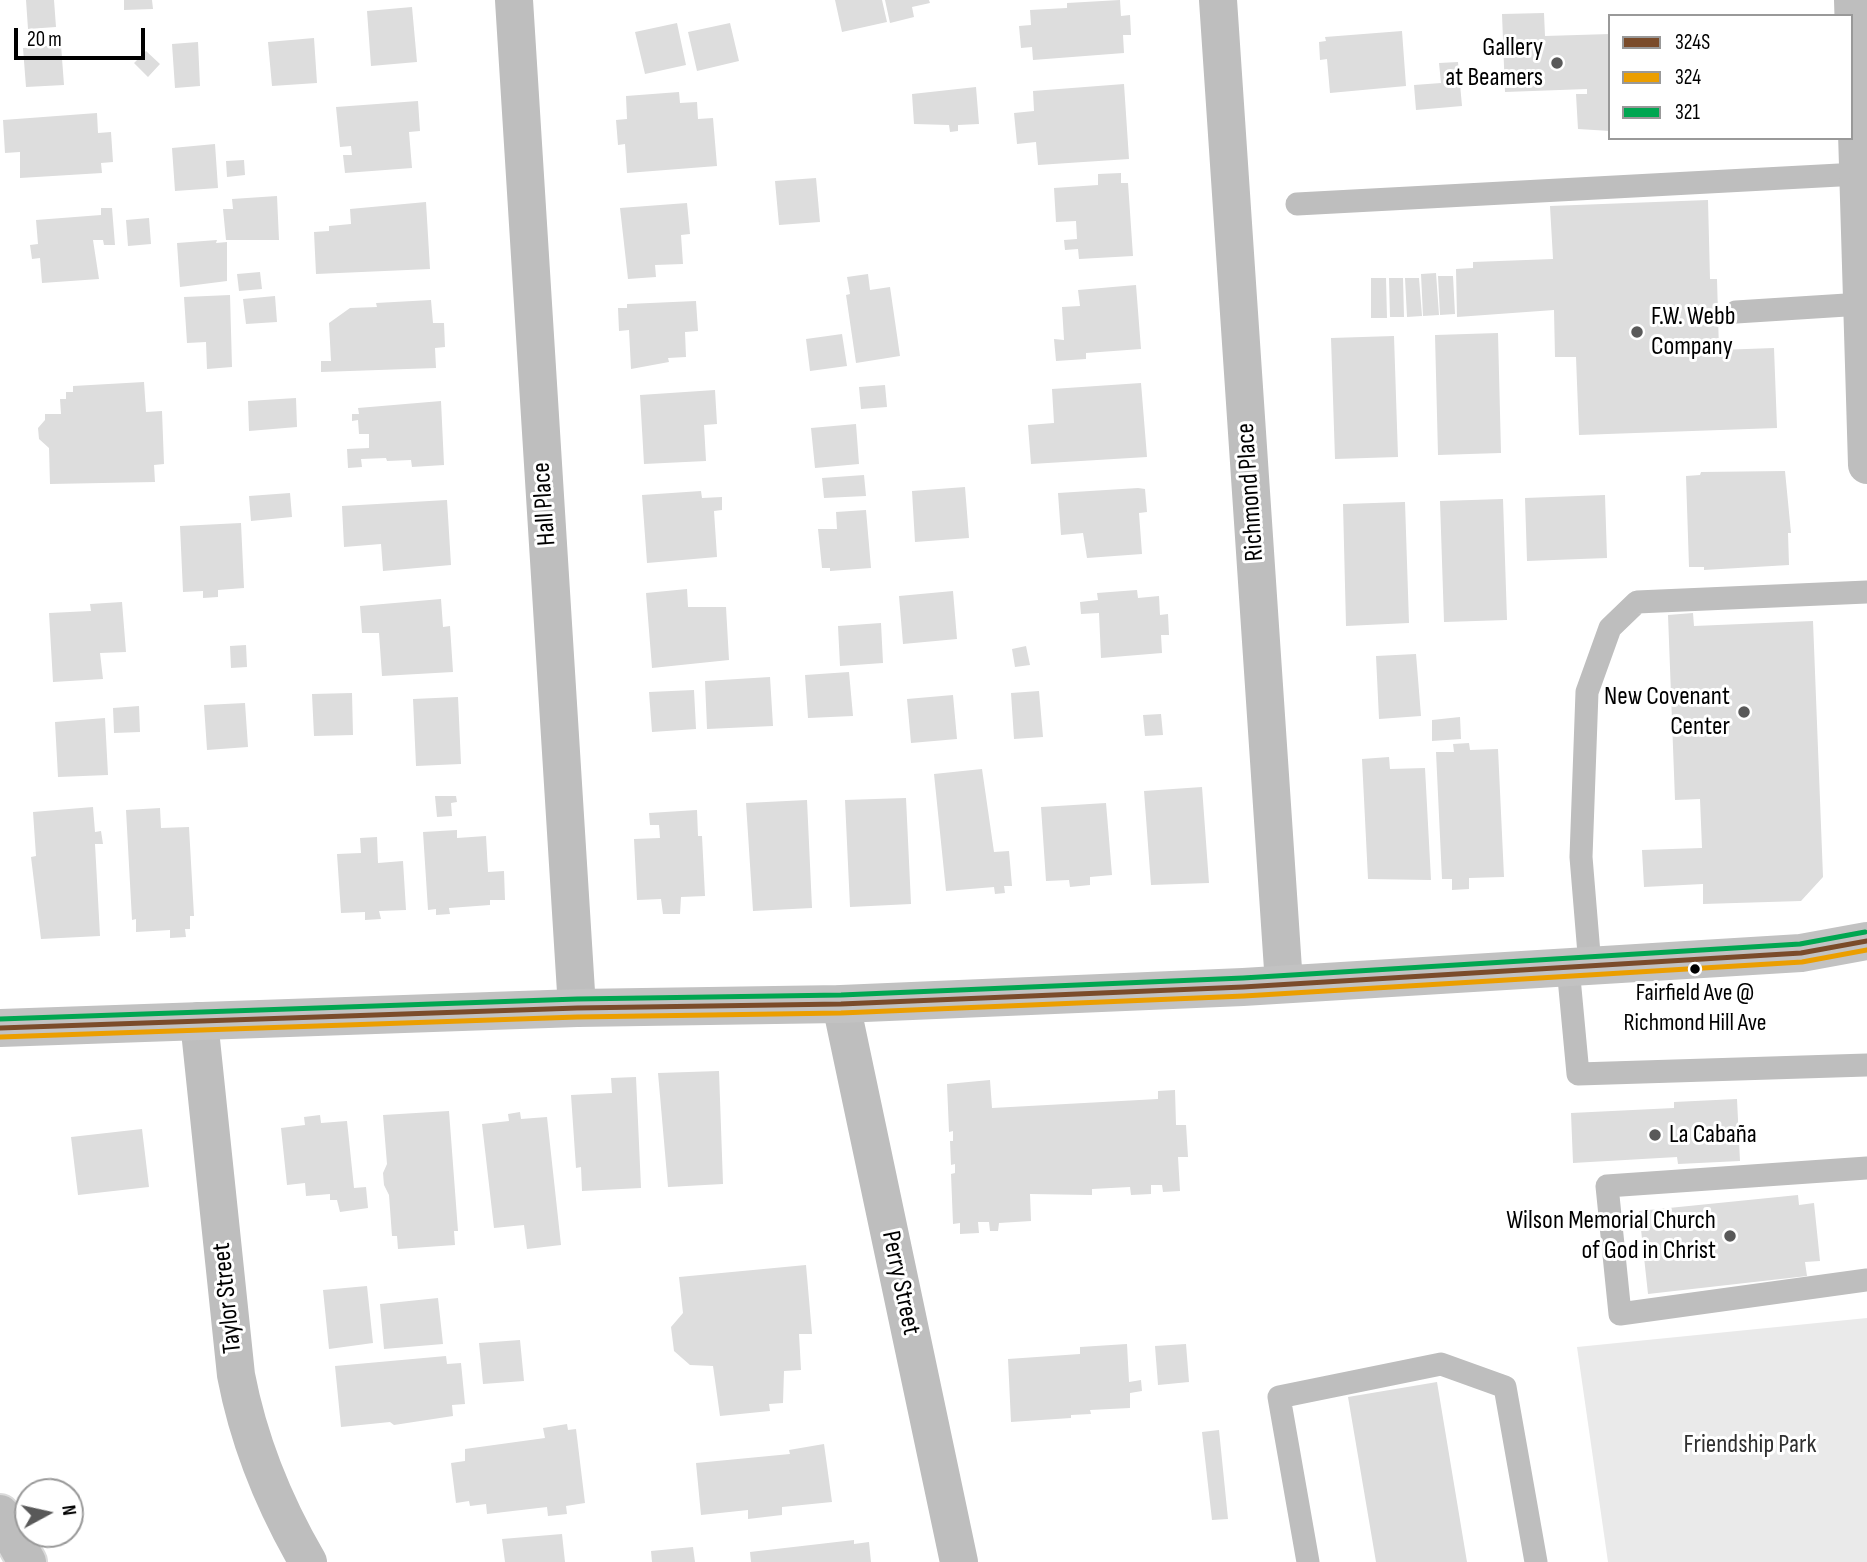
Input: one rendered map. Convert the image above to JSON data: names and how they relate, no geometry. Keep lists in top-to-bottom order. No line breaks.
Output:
{"streets":{"street":["Richmond Place","Hall Place","Perry Street","Taylor Street"]},"parks":["Friendship Park"],"places":["Gallery at Beamers","F.W. Webb Company","New Covenant Center","Fairfield Ave @ Richmond Hill Ave","La Cabaña","Wilson Memorial Church of God in Christ"],"lines":["transit line 321","transit line 324S","transit line 324"],"legend":["324S","324","321"],"scale_bar":"20 m","north":"right"}
